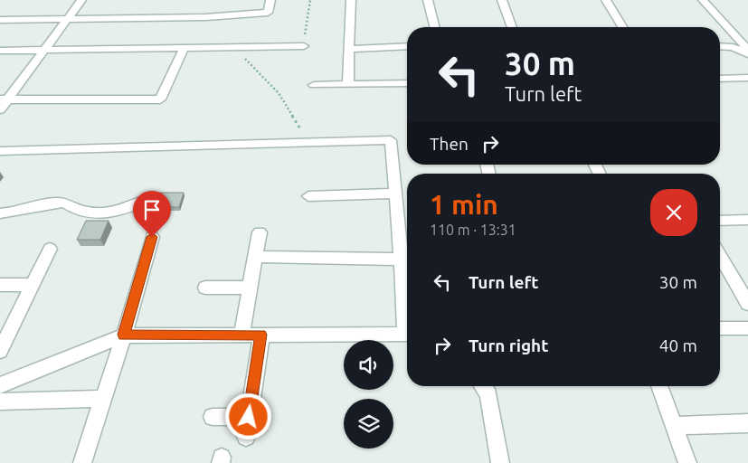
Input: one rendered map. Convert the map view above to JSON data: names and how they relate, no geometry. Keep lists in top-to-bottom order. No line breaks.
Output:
{"page":{"turn":["30 m","Turn left"],"then":"Then","heading":["1 min","110 m · 13:31"],"list":[{"name":"Turn left","value":"30 m"},{"name":"Turn right","value":"40 m"}]}}
